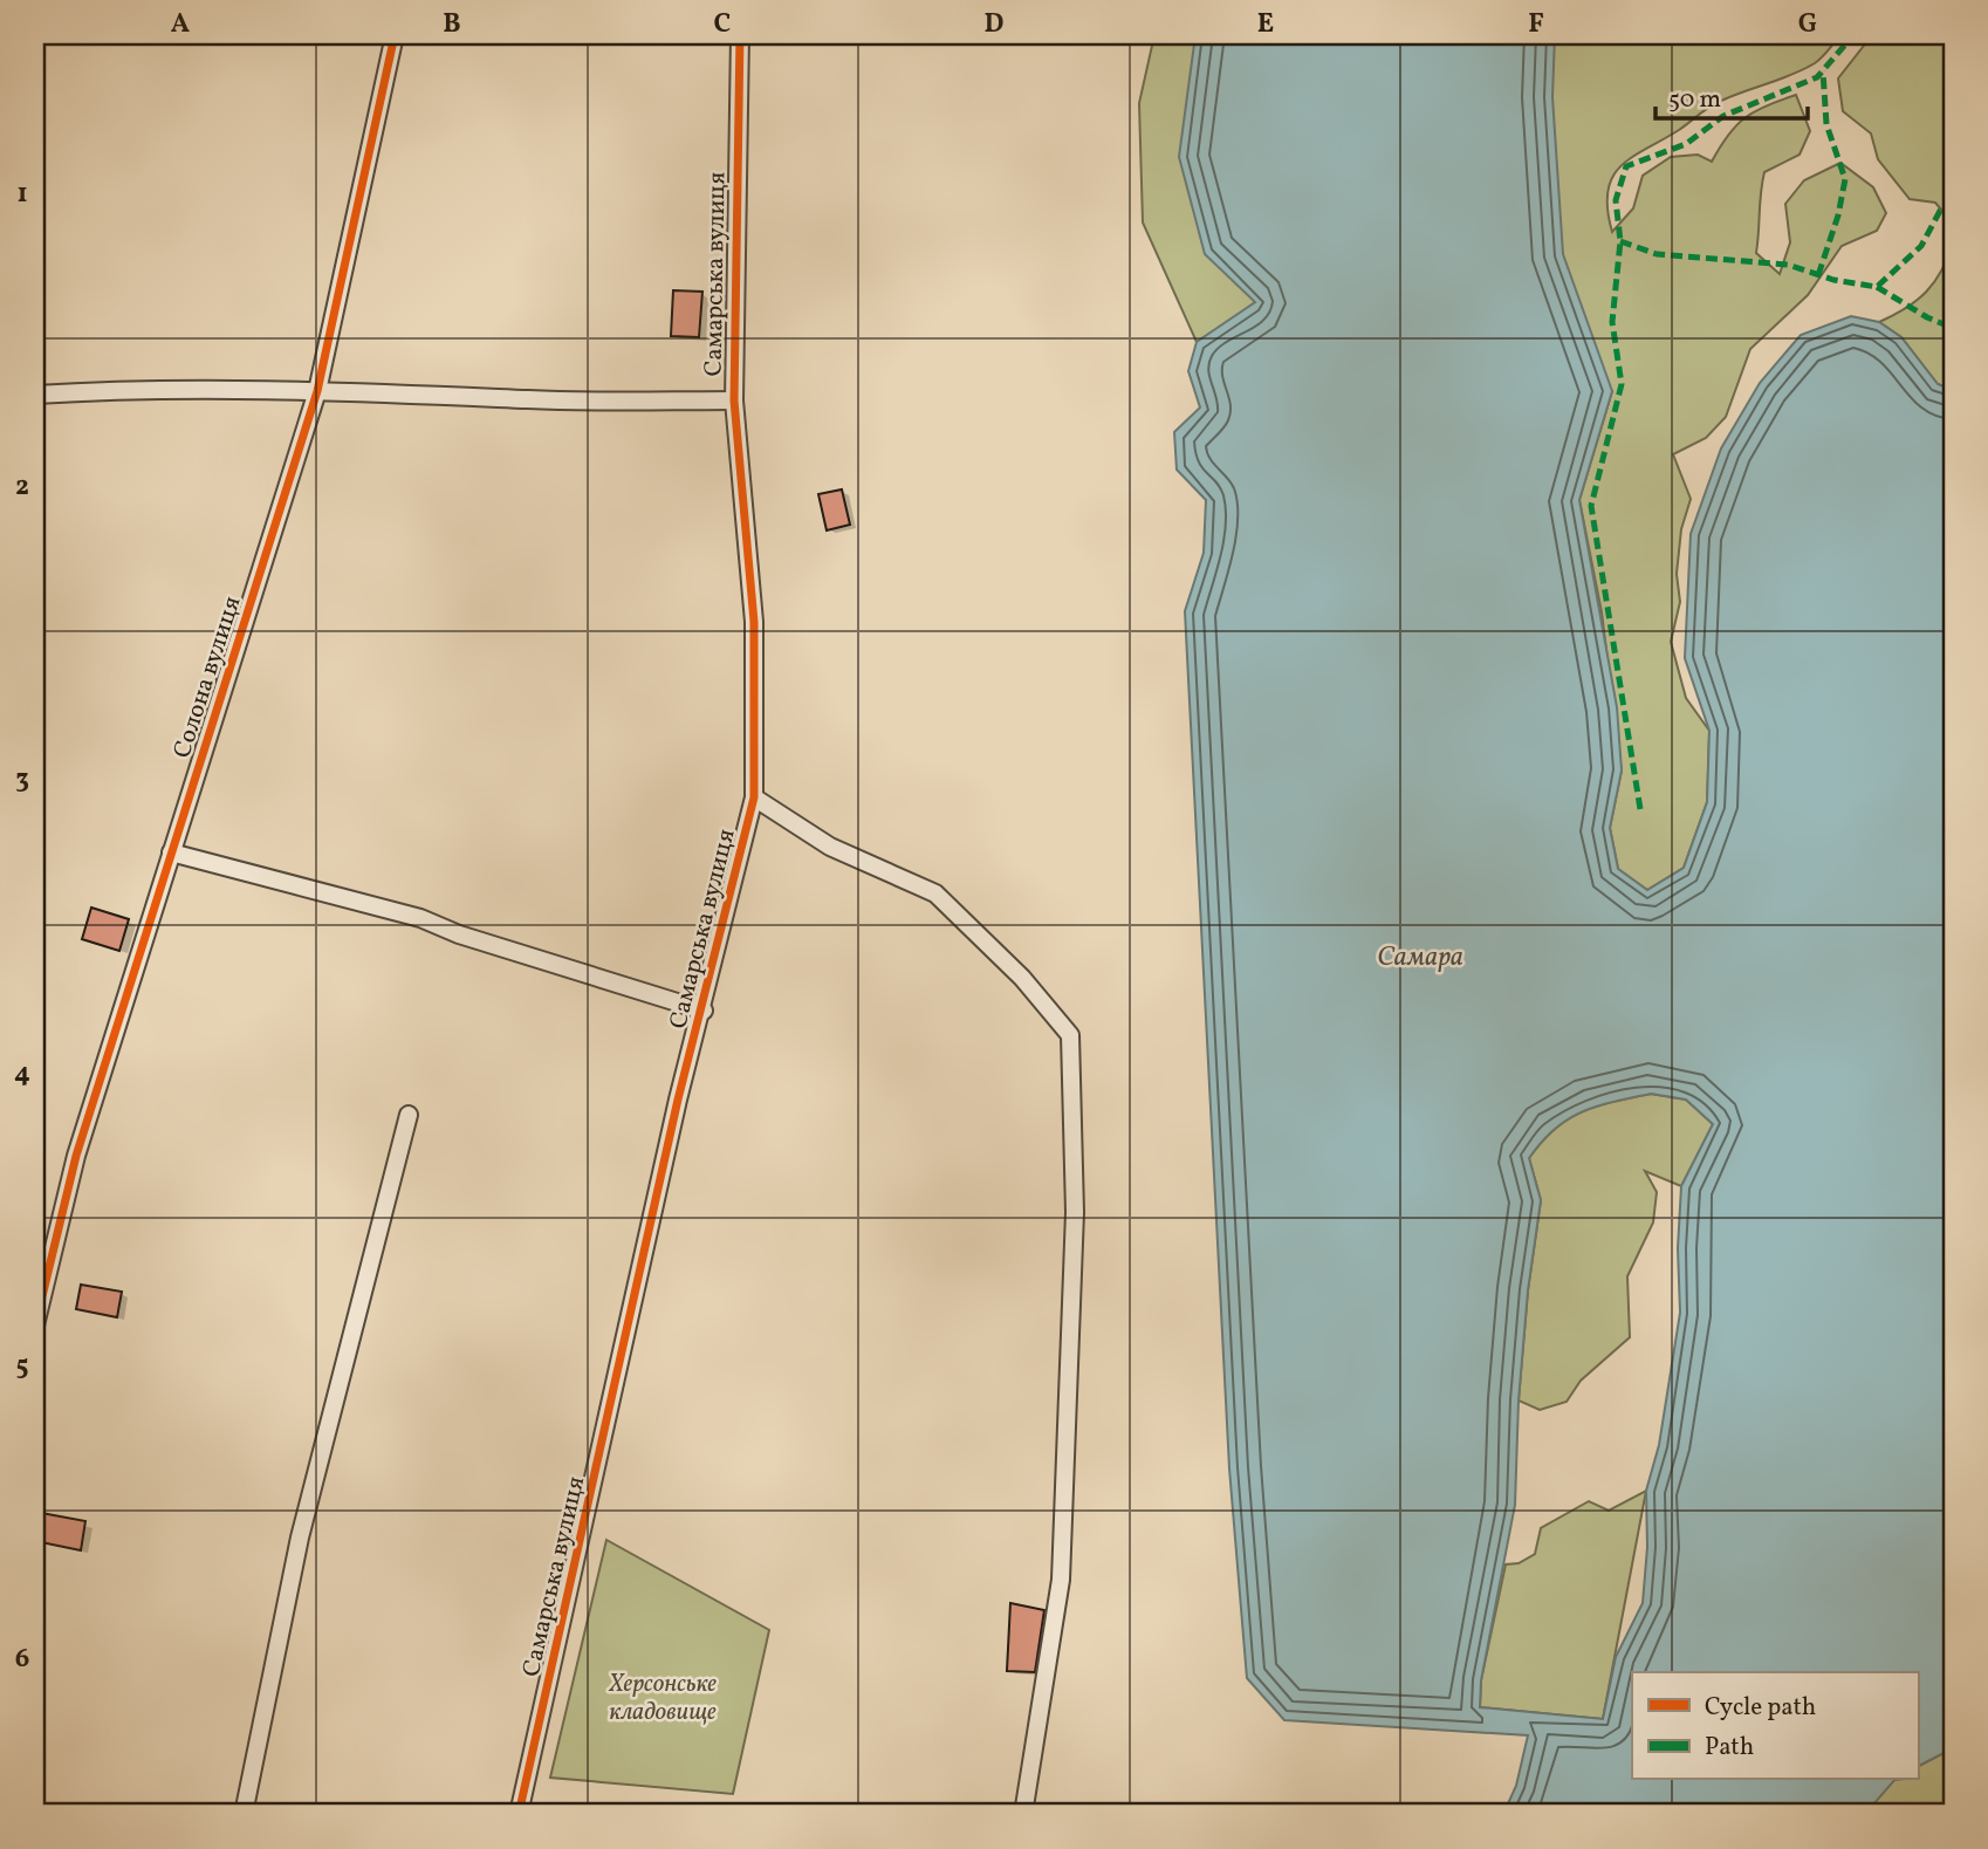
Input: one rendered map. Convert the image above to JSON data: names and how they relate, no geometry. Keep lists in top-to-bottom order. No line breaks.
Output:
{"streets":{"street":["Самарська вулиця","Солона вулиця"]},"water":["Самара"],"parks":["Херсонське кладовище"],"legend":["Cycle path","Path"],"scale_bar":"50 m","grid":{"columns":["A","B","C","D","E","F","G"],"rows":["1","2","3","4","5","6"]}}
